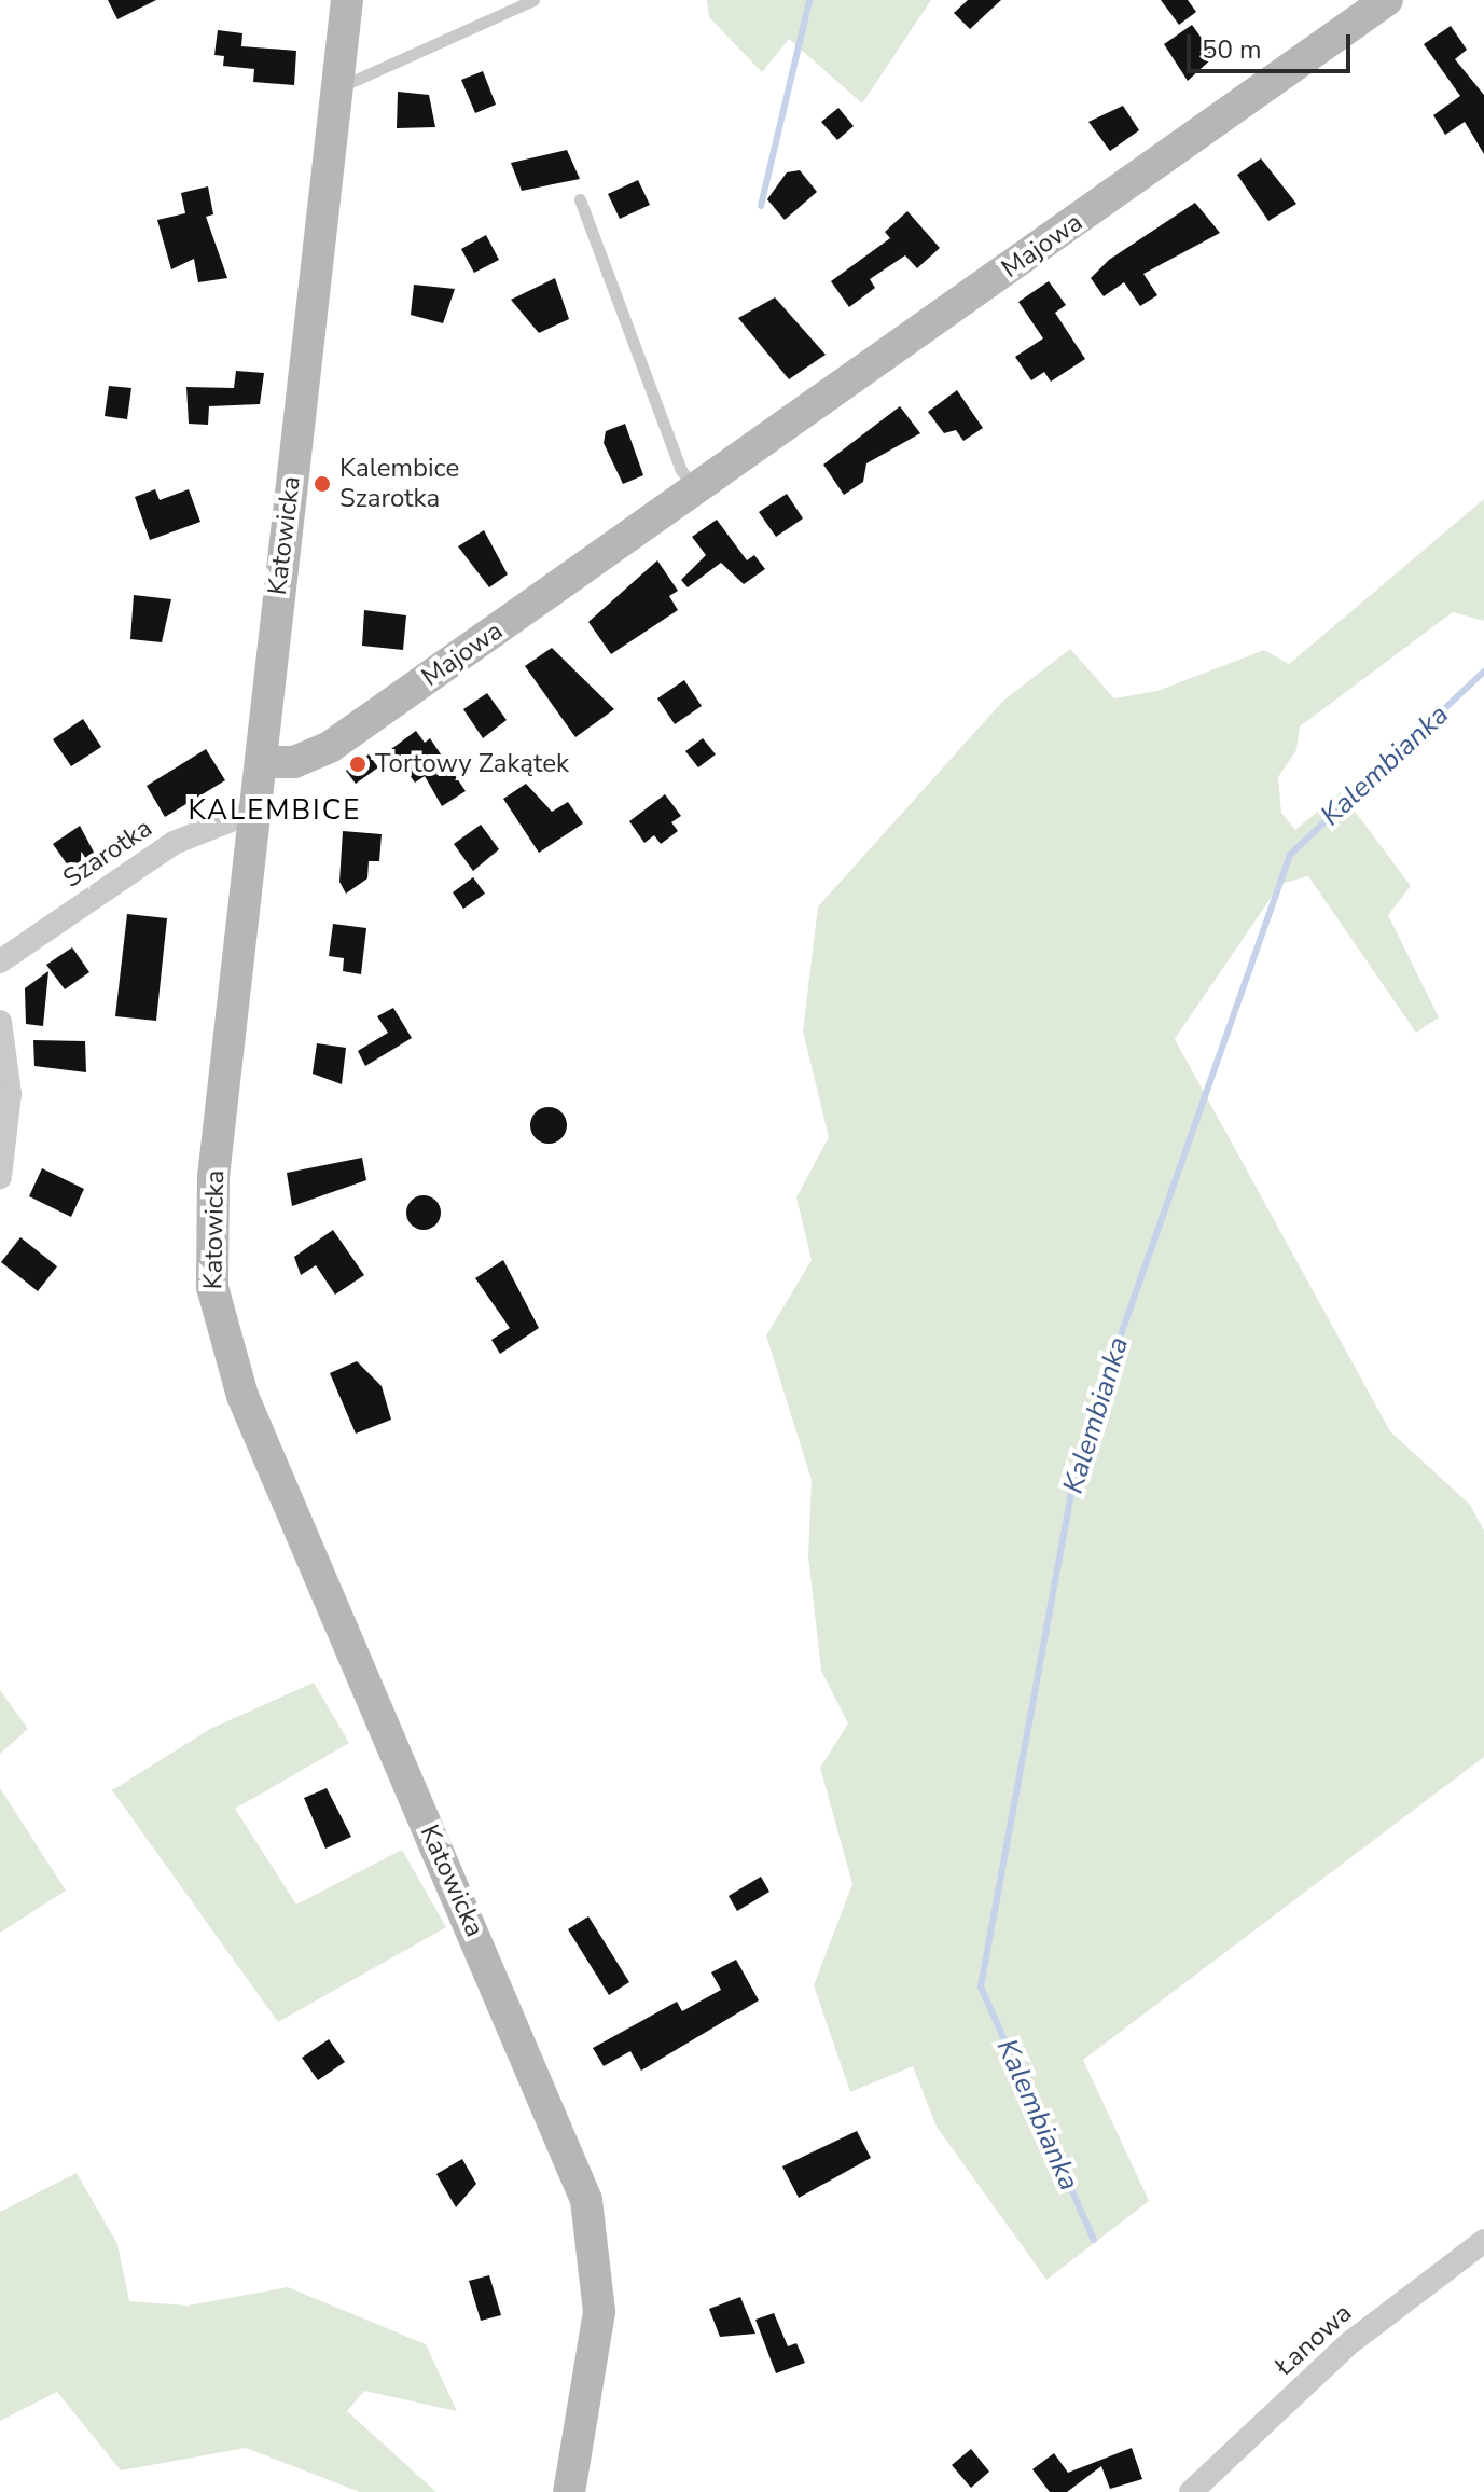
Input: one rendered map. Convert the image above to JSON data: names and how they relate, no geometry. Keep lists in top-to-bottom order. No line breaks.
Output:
{"streets":{"main road":["Majowa","Katowicka"],"street":["Szarotka","Łanowa"]},"crossings":[["Majowa","Katowicka"],["Katowicka","Szarotka"]],"districts":["KALEMBICE"],"water":["Kalembianka"],"places":["Kalembice Szarotka","Tortowy Zakątek"],"scale_bar":"50 m"}
